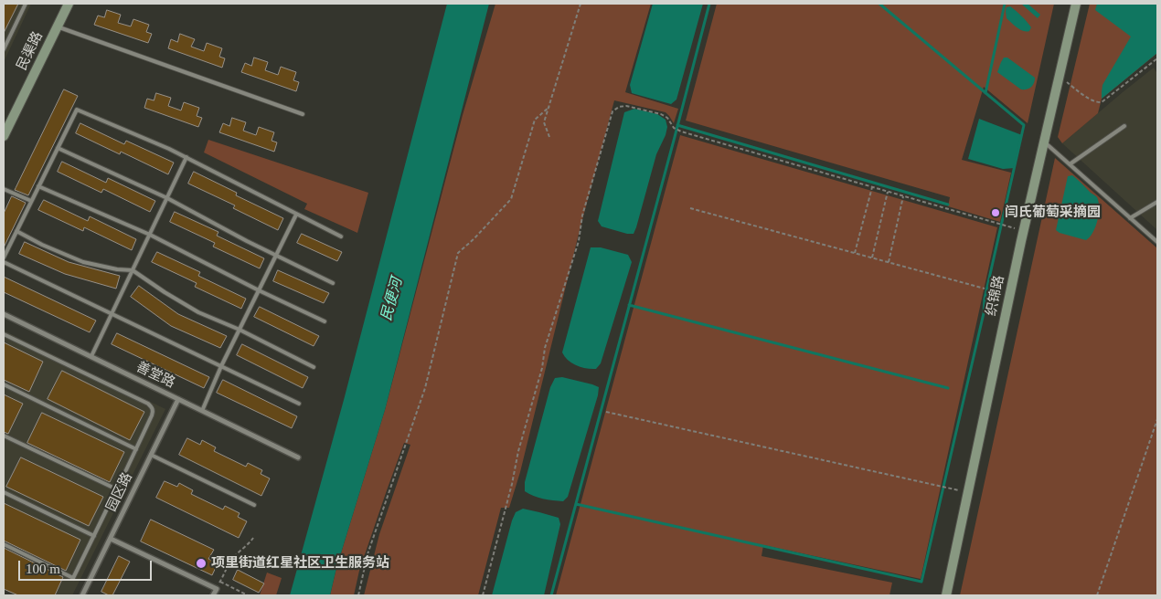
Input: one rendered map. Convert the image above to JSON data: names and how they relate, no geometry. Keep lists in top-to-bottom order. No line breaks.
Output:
{"streets":{"street":["民渠路","织锦路","善堂路","园区路"]},"crossings":[["善堂路","园区路"]],"water":["民便河"],"places":["闫氏葡萄采摘园","项里街道红星社区卫生服务站"],"scale_bar":"100 m"}
